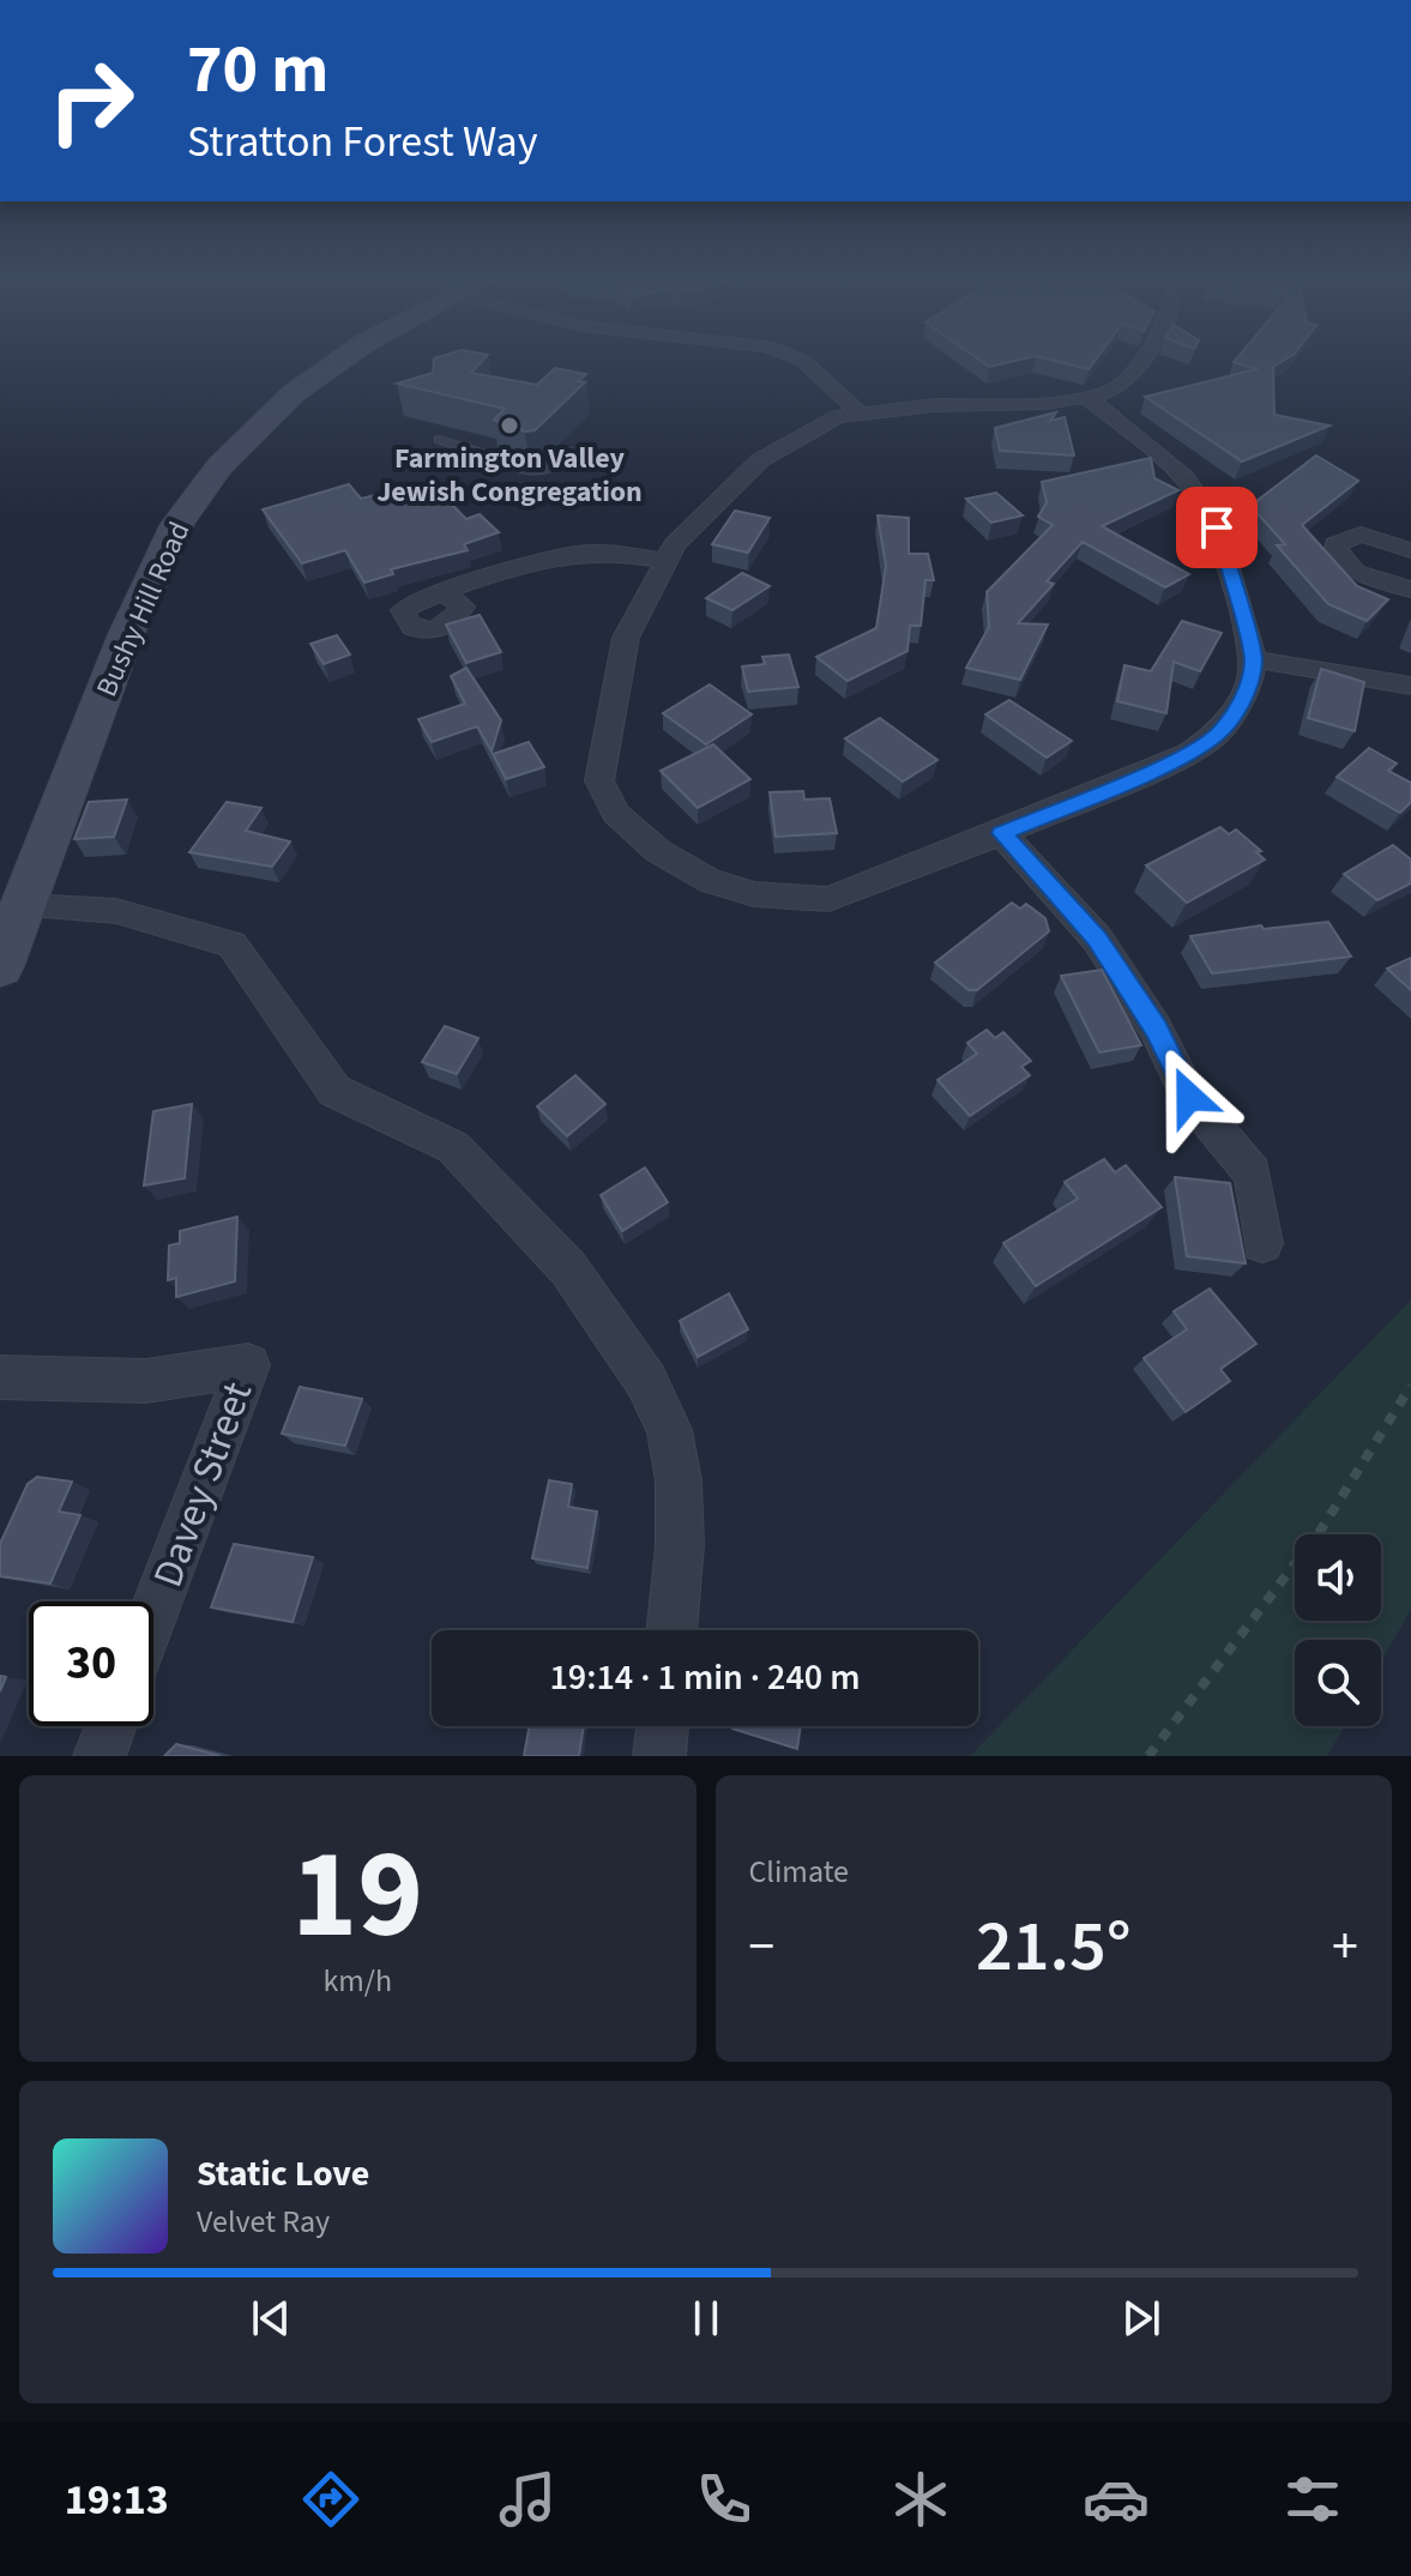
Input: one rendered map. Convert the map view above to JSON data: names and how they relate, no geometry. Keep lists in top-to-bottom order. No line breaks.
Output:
{"streets":{"main road":["Bushy Hill Road"],"street":["Davey Street"]},"places":["Farmington Valley Jewish Congregation"],"page":{"turn":["70 m","Stratton Forest Way"],"limit":"30","trip":"19:14 · 1 min · 240 m","tile":[["19","km/h"],"Climate"],"heat":["−","21.5°","+"],"song":["Static Love","Velvet Ray"],"tabs":"19:13"}}
